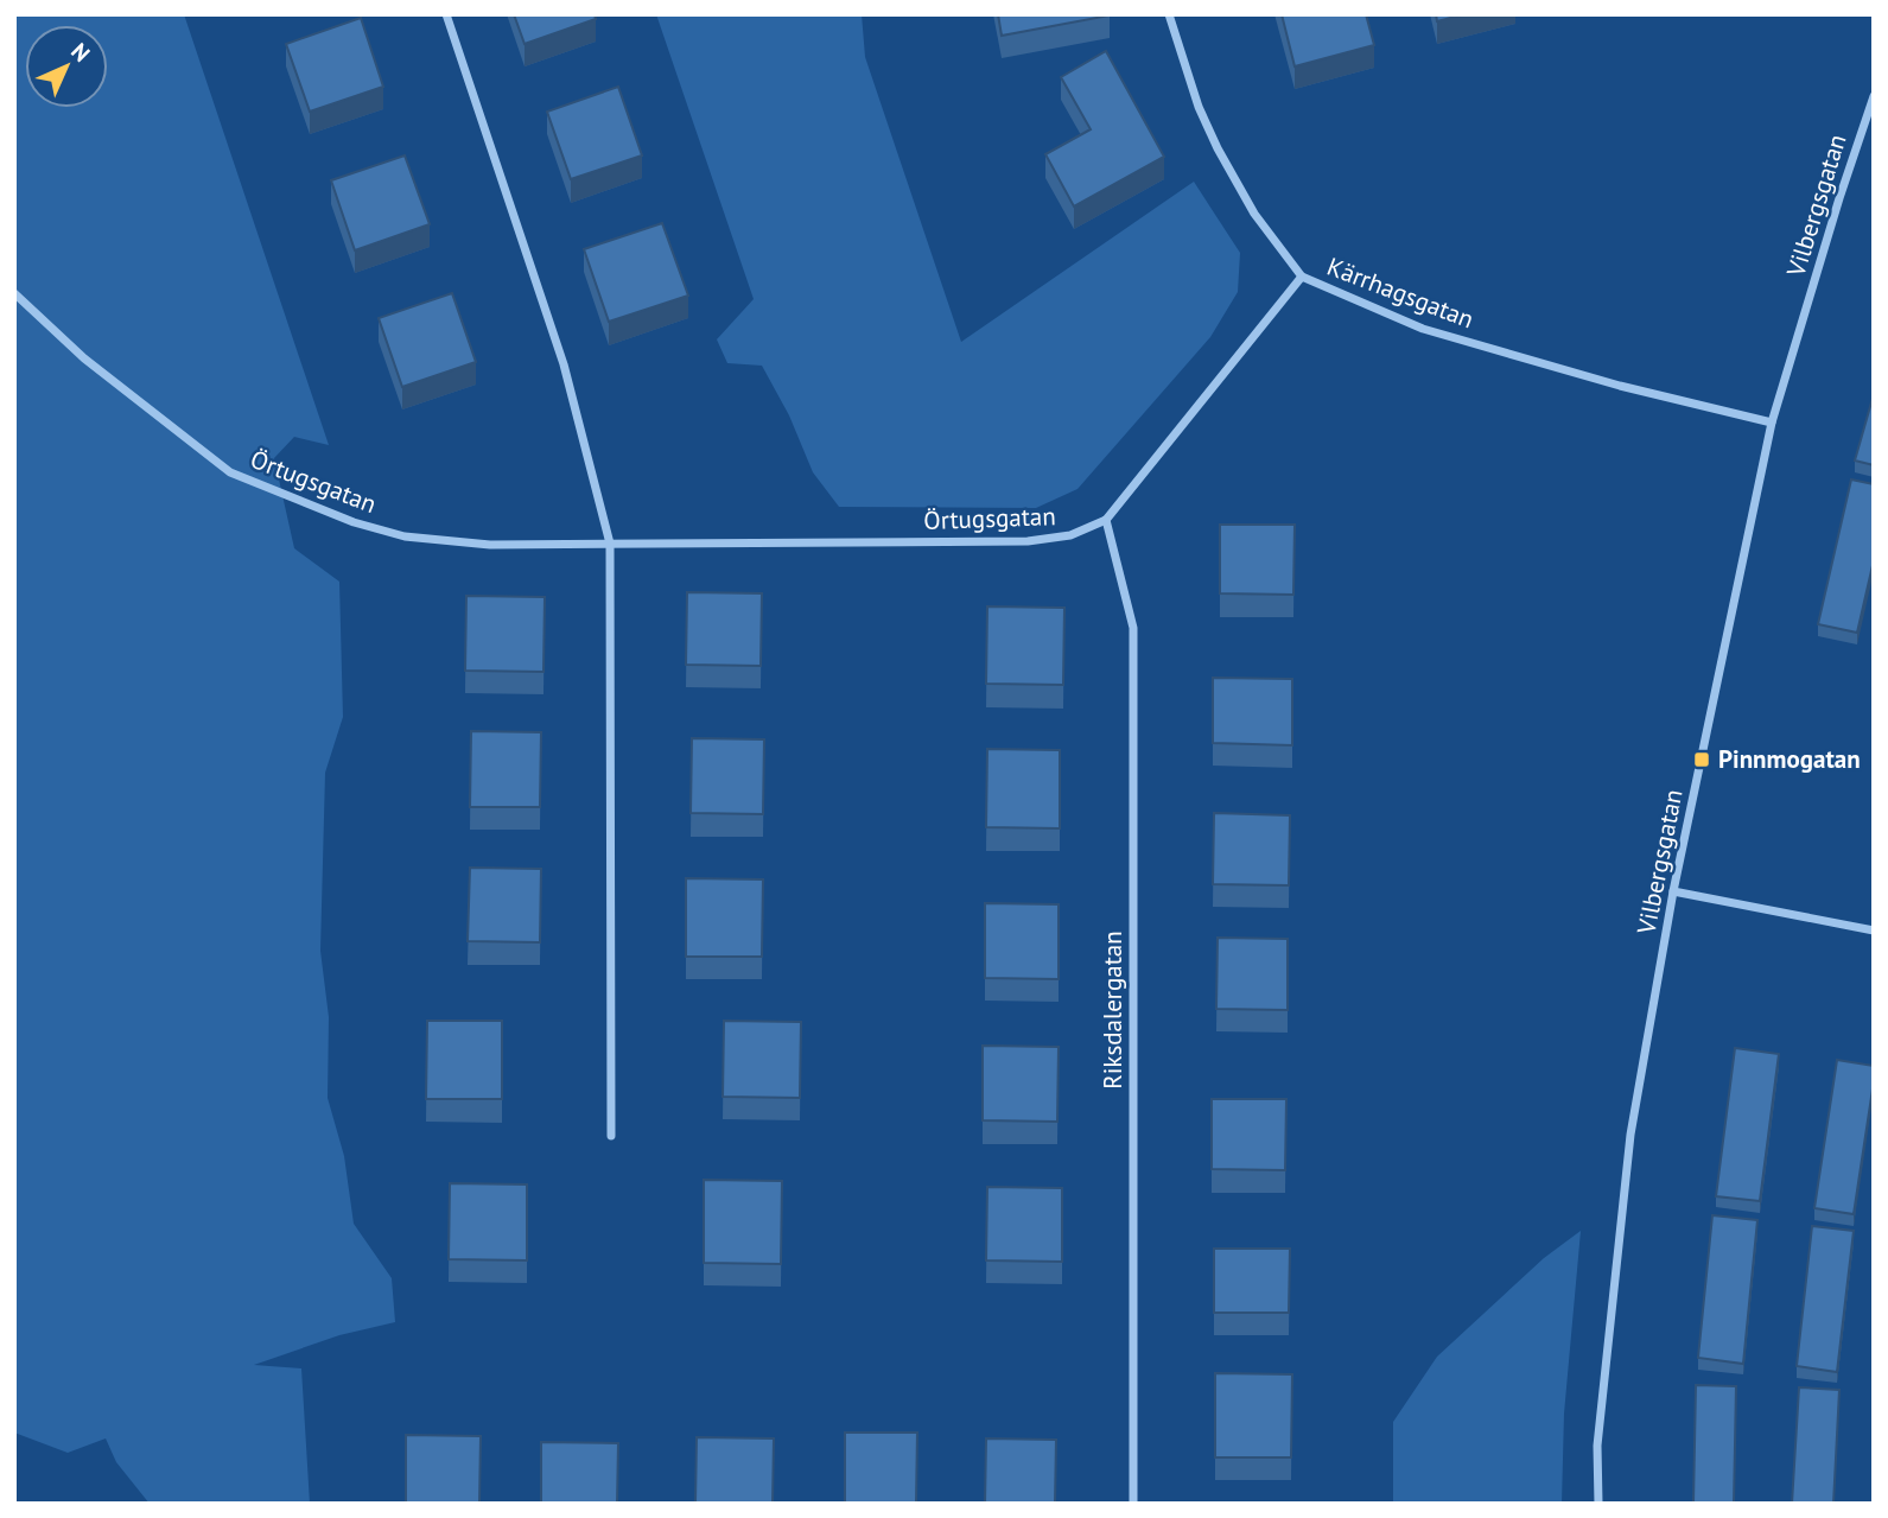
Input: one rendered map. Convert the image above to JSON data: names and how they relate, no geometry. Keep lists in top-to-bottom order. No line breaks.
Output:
{"streets":{"street":["Vilbergsgatan","Kärrhagsgatan","Örtugsgatan","Riksdalergatan"]},"crossings":[["Vilbergsgatan","Kärrhagsgatan"],["Kärrhagsgatan","Örtugsgatan"],["Örtugsgatan","Riksdalergatan"]],"places":{"transit":["Pinnmogatan"]},"north":"top right"}
